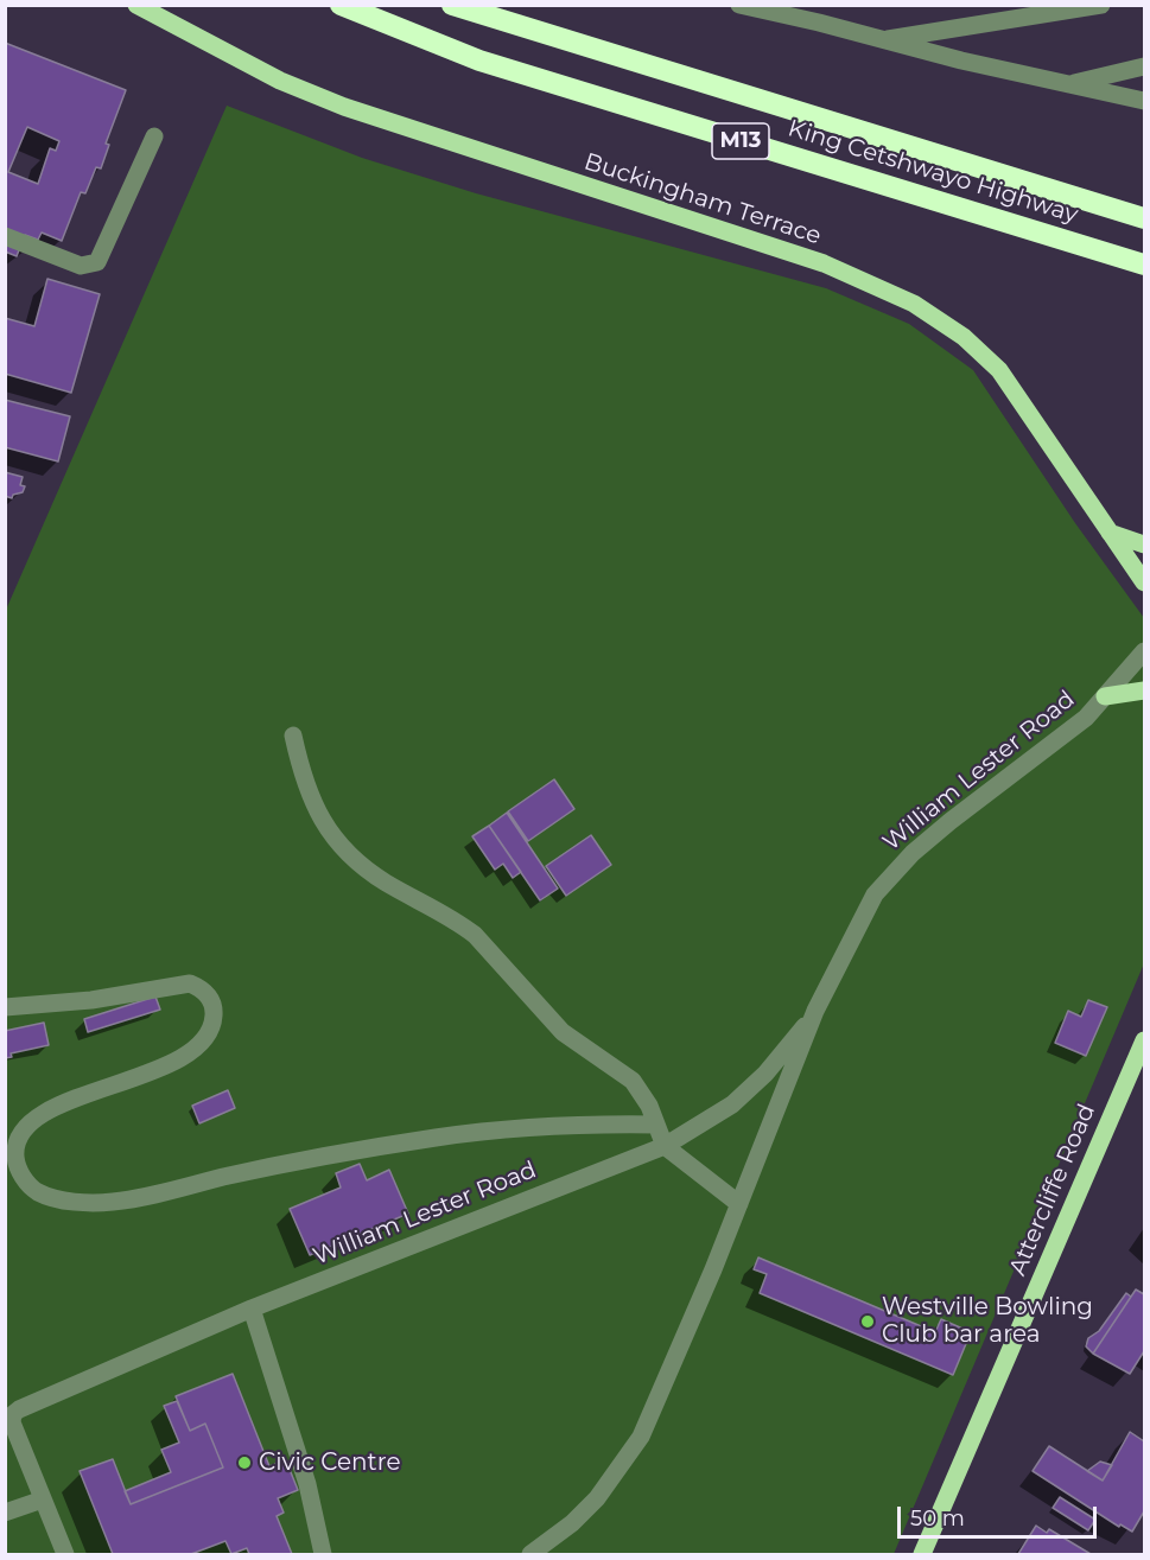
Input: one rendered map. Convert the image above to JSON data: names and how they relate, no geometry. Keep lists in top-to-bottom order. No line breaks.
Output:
{"streets":{"highway":["M13","King Cetshwayo Highway"],"main road":["Buckingham Terrace","Attercliffe Road"],"lane":["William Lester Road"]},"places":["Westville Bowling Club bar area","Civic Centre"],"scale_bar":"50 m"}
